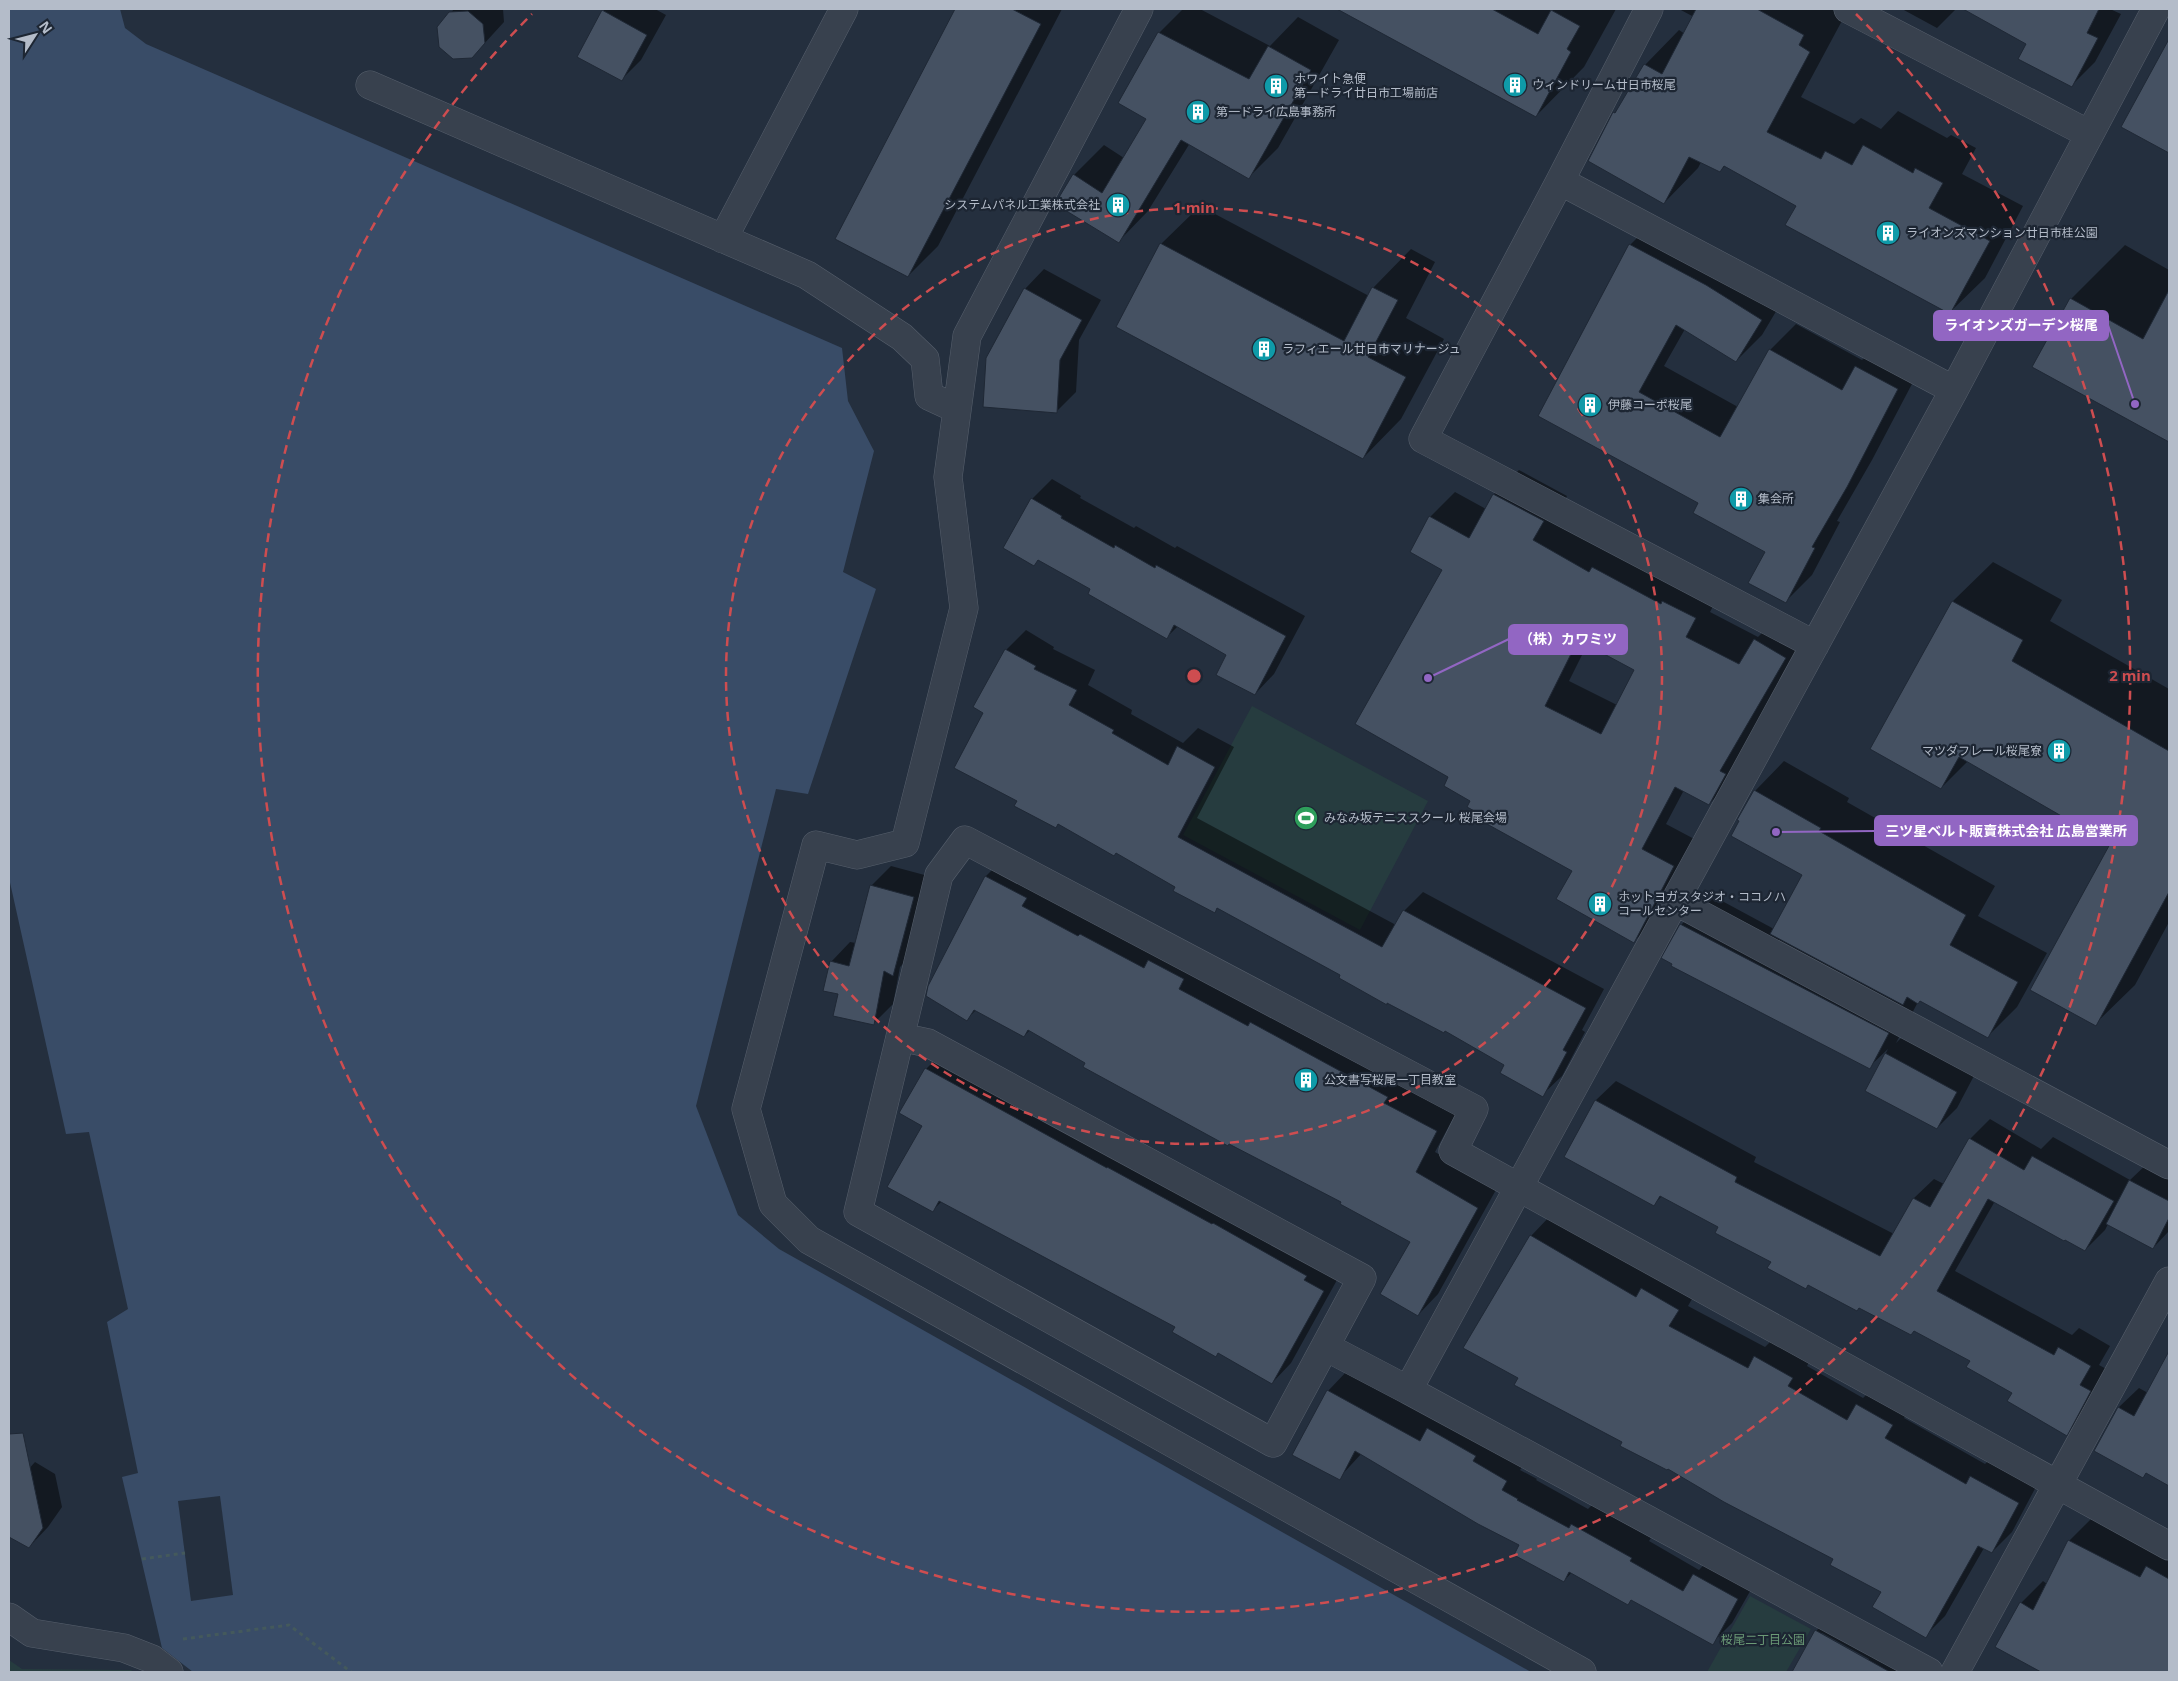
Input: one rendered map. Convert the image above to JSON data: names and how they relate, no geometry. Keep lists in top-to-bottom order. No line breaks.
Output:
{"parks":["桜尾二丁目公園"],"places":{"building":["ウィンドリーム廿日市桜尾","ホワイト急便 第一ドライ廿日市工場前店","第一ドライ広島事務所","システムパネル工業株式会社","ライオンズマンション廿日市桂公園","ラフィエール廿日市マリナージュ","伊藤コーポ桜尾","集会所","マツダフレール桜尾寮","ホットヨガスタジオ・ココノハ コールセンター","公文書写桜尾一丁目教室"],"other":["ライオンズガーデン桜尾","（株）カワミツ","三ツ星ベルト販賣株式会社 広島営業所"],"sports":["みなみ坂テニススクール 桜尾会場"]},"north":"top right","rings":["1 min","2 min"]}
